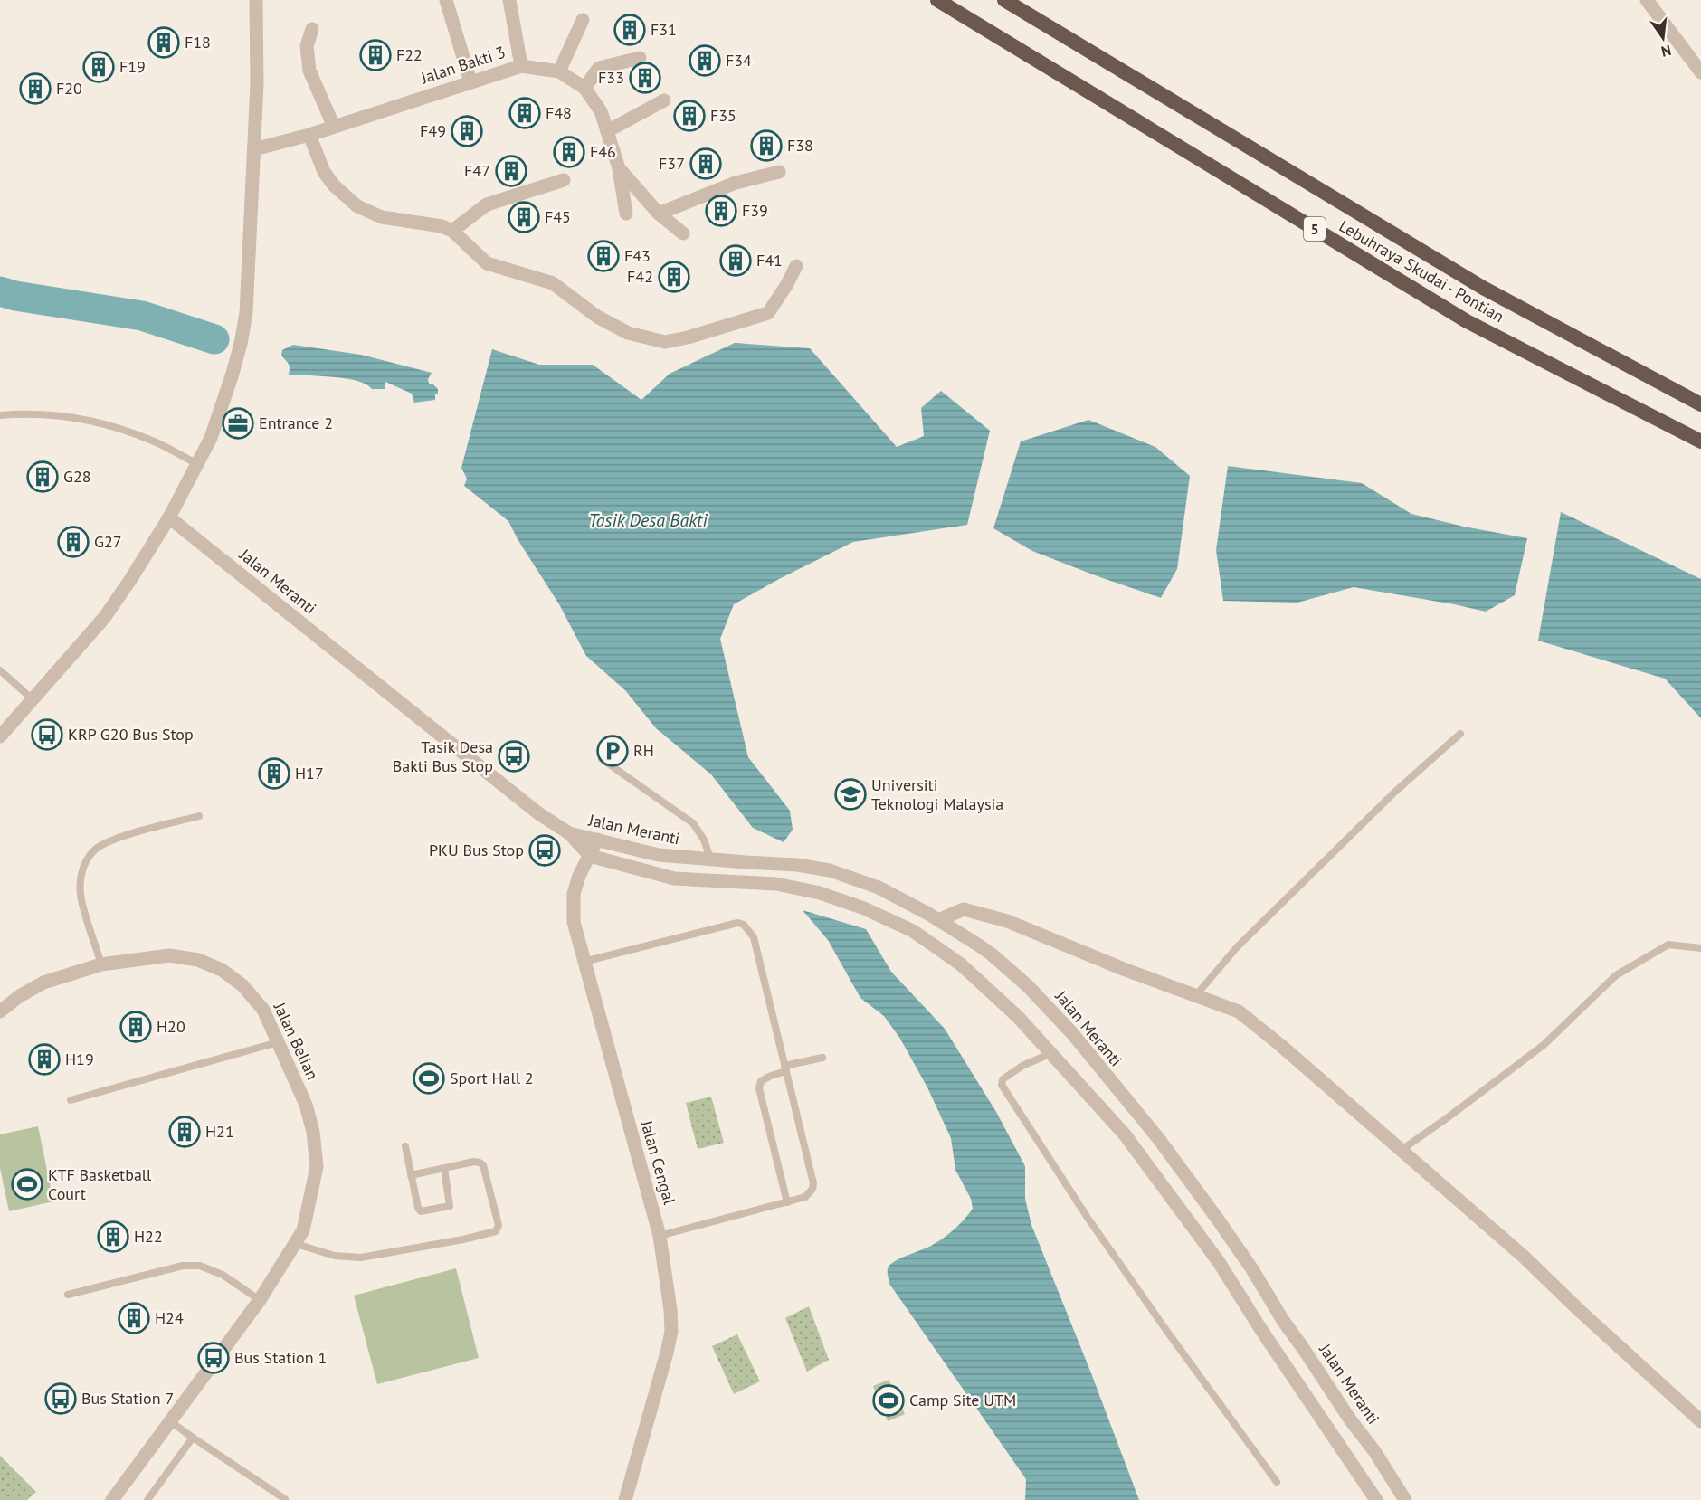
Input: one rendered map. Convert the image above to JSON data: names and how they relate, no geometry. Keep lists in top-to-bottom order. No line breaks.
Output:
{"streets":{"highway":["5","Lebuhraya Skudai - Pontian"],"street":["Jalan Bakti 3","Jalan Meranti","Jalan Belian","Jalan Cengal"]},"crossings":[["Jalan Meranti","Jalan Cengal"]],"water":["Tasik Desa Bakti"],"places":{"building":["F31","F18","F22","F34","F19","F33","F20","F48","F35","F49","F38","F46","F37","F47","F39","F45","F43","F41","F42","G28","G27","H17","H20","H19","H21","H22","H24"],"office":["Entrance 2"],"bus stop":["KRP G20 Bus Stop","Tasik Desa Bakti Bus Stop","PKU Bus Stop","Bus Station 1","Bus Station 7"],"parking":["RH"],"school or university":["Universiti Teknologi Malaysia"],"sports":["Sport Hall 2","KTF Basketball Court","Camp Site UTM"]},"north":"bottom"}
